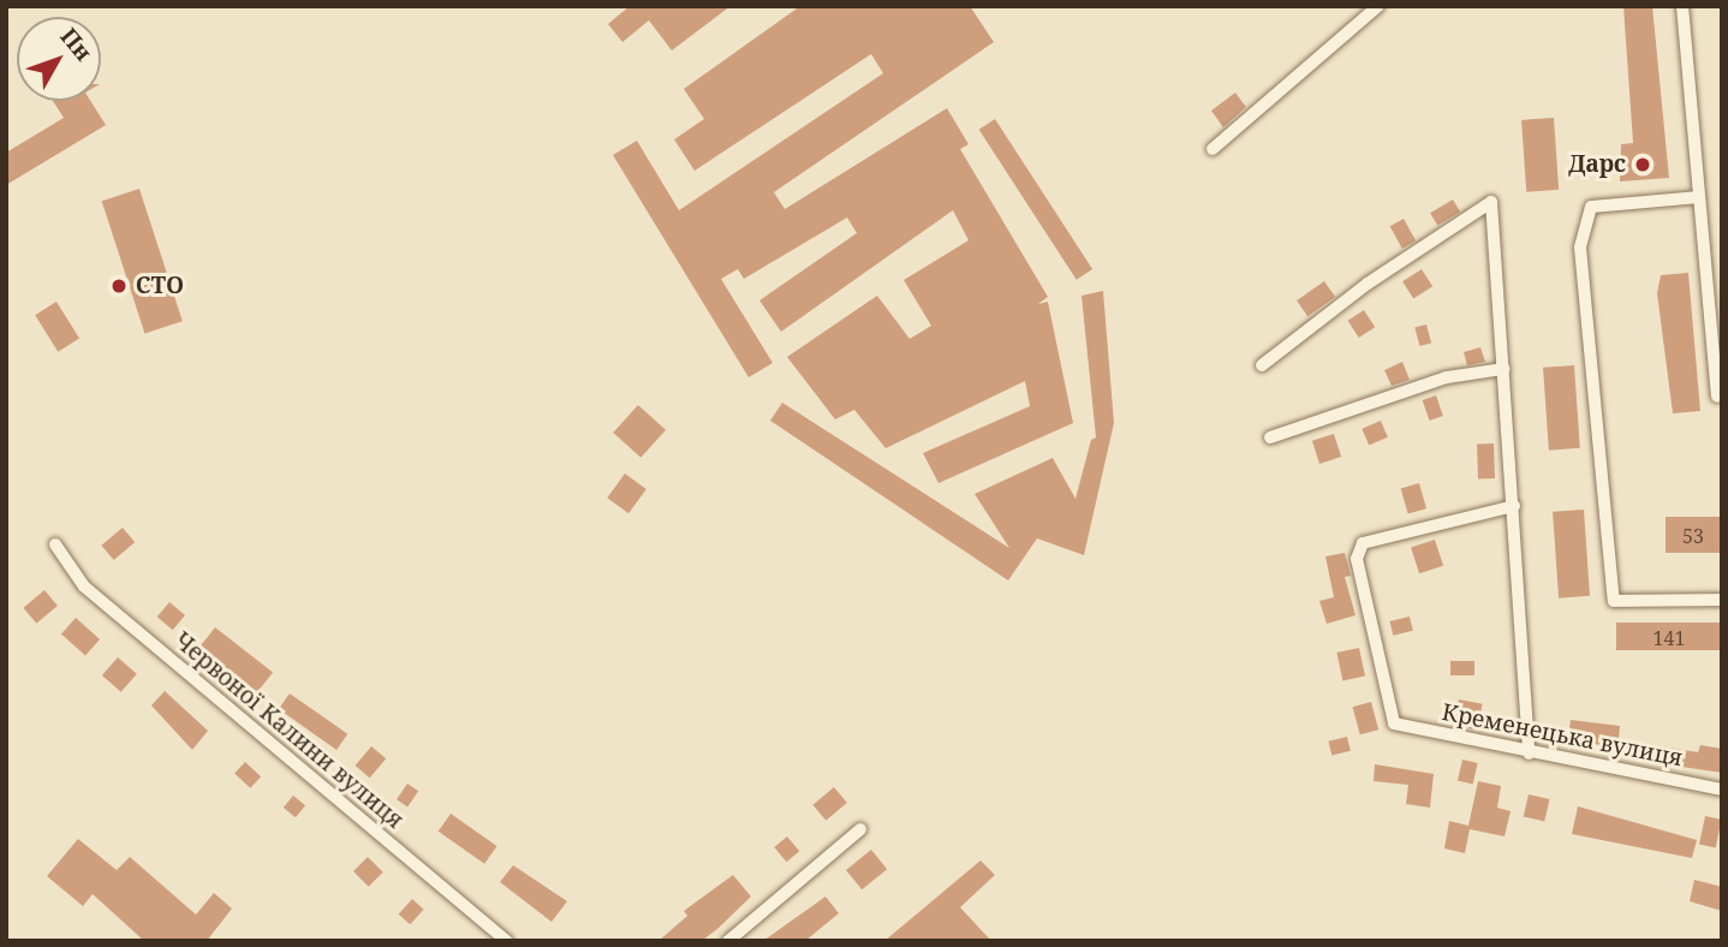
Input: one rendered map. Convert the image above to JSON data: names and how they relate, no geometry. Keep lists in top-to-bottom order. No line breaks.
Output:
{"streets":{"street":["Червоної Калини вулиця","Кременецька вулиця"]},"places":["Дарс","СТО"],"house_numbers":["53","141"],"north":"top right"}
